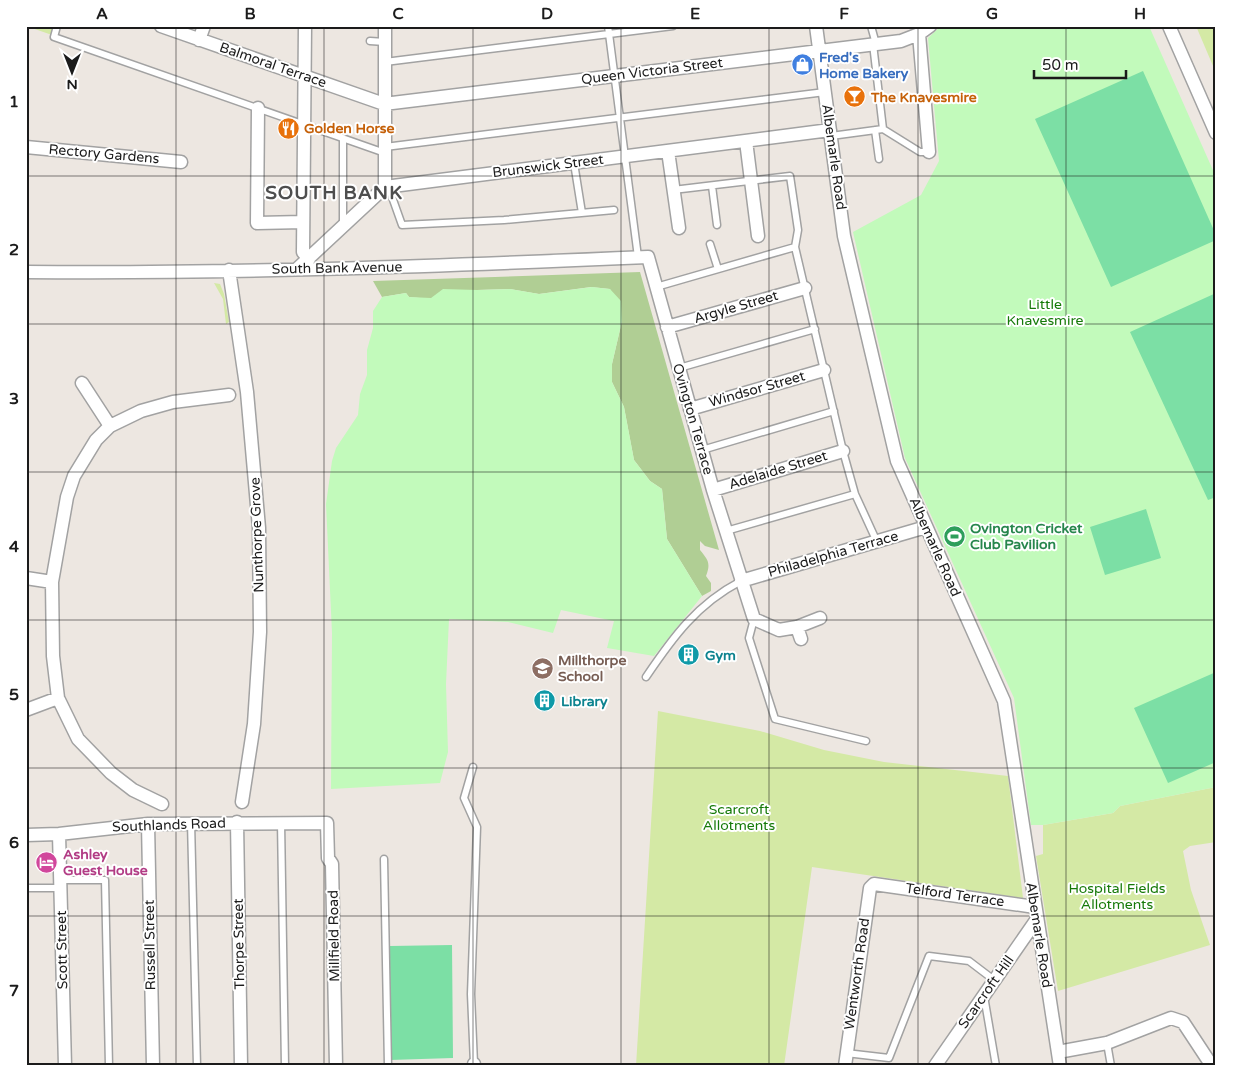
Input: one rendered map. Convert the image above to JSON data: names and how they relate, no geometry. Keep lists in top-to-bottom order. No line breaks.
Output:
{"streets":{"street":["Balmoral Terrace","Queen Victoria Street","Rectory Gardens","Albemarle Road","Brunswick Street","South Bank Avenue","Argyle Street","Windsor Street","Ovington Terrace","Adelaide Street","Nunthorpe Grove","Philadelphia Terrace","Southlands Road","Telford Terrace","Millfield Road","Thorpe Street","Russell Street","Scott Street","Wentworth Road","Scarcroft Hill"]},"crossings":[["Balmoral Terrace","Queen Victoria Street"],["Queen Victoria Street","Albemarle Road"],["Albemarle Road","Brunswick Street"],["Albemarle Road","Philadelphia Terrace"],["Albemarle Road","Telford Terrace"],["Albemarle Road","Scarcroft Hill"],["South Bank Avenue","Ovington Terrace"],["South Bank Avenue","Nunthorpe Grove"],["Argyle Street","Ovington Terrace"],["Windsor Street","Ovington Terrace"],["Ovington Terrace","Adelaide Street"],["Ovington Terrace","Philadelphia Terrace"],["Southlands Road","Millfield Road"],["Southlands Road","Thorpe Street"],["Southlands Road","Russell Street"],["Southlands Road","Scott Street"],["Telford Terrace","Wentworth Road"],["Telford Terrace","Scarcroft Hill"]],"districts":["SOUTH BANK"],"parks":["Little Knavesmire","Scarcroft Allotments","Hospital Fields Allotments"],"places":{"shop":["Fred's Home Bakery"],"bar":["The Knavesmire"],"restaurant":["Golden Horse"],"sports":["Ovington Cricket Club Pavilion"],"building":["Gym","Library"],"school or university":["Millthorpe School"],"hotel":["Ashley Guest House"]},"scale_bar":"50 m","north":"bottom","grid":{"columns":["A","B","C","D","E","F","G","H"],"rows":["1","2","3","4","5","6","7"]}}
